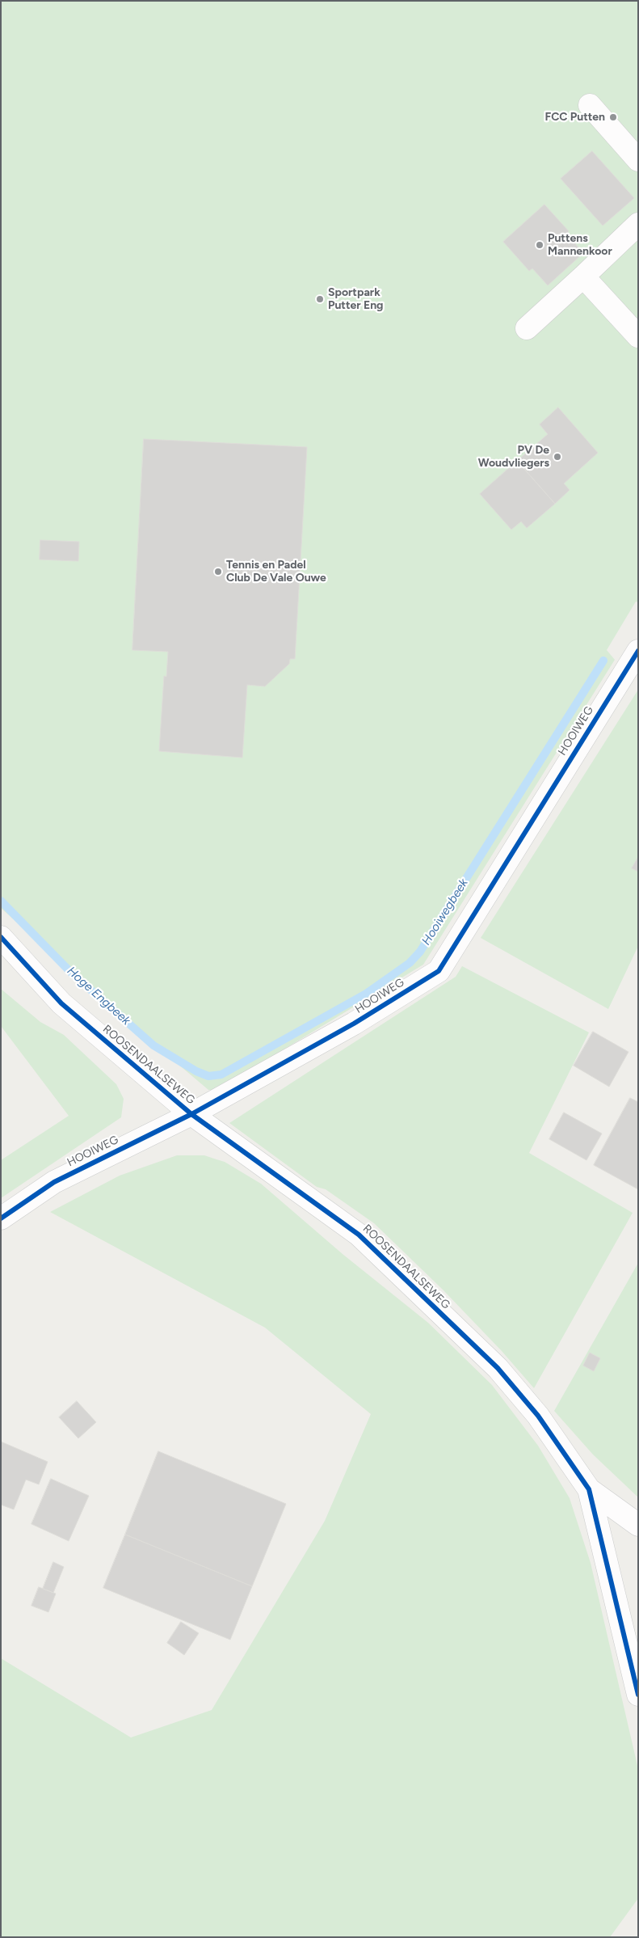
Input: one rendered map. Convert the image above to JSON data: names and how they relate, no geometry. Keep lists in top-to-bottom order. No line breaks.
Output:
{"streets":{"street":["HOOIWEG","ROOSENDAALSEWEG"]},"crossings":[["HOOIWEG","ROOSENDAALSEWEG"]],"water":["Hooiwegbeek","Hoge Engbeek"],"places":["FCC Putten","Puttens Mannenkoor","Sportpark Putter Eng","PV De Woudvliegers","Tennis en Padel Club De Vale Ouwe"]}
